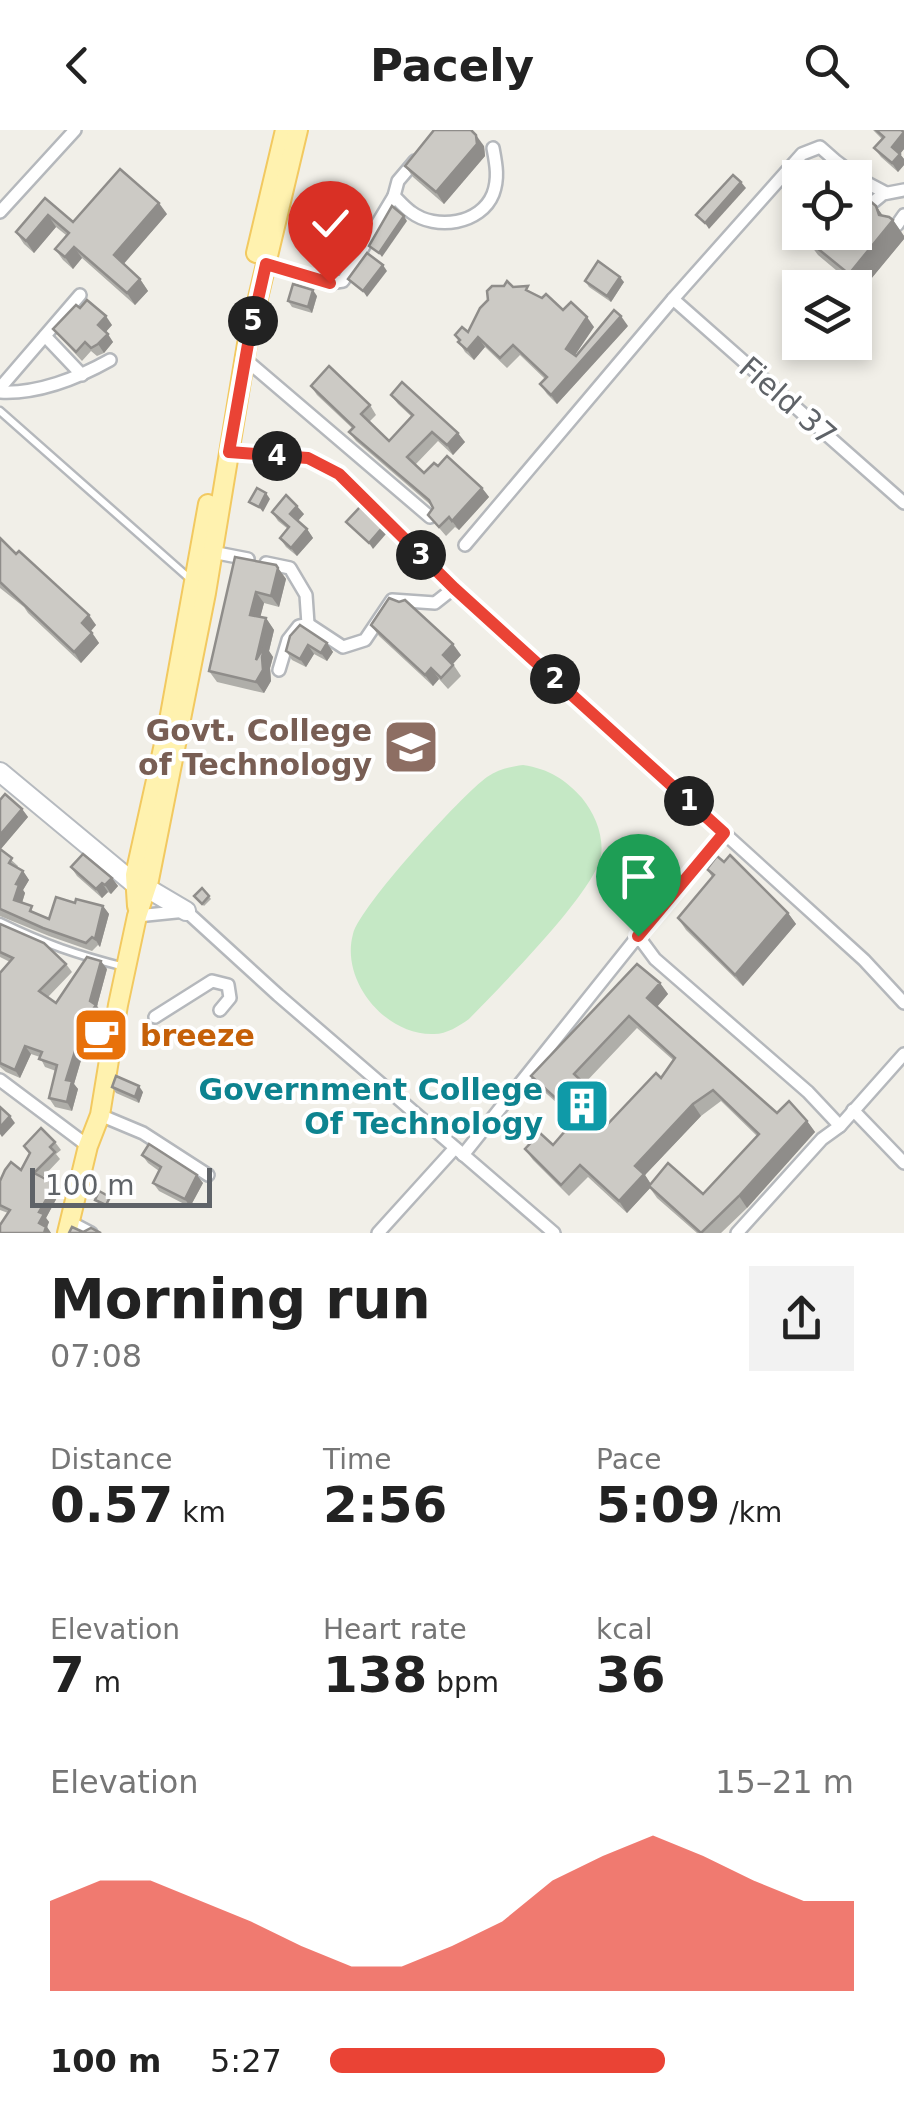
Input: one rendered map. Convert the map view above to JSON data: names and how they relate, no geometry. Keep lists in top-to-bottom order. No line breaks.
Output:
{"streets":{"street":["Field 37"]},"places":{"school or university":["Govt. College of Technology"],"cafe":["breeze"],"building":["Government College Of Technology"]},"scale_bar":"100 m","page":{"header":"Pacely","pins":["5","4","3","2","1"],"scale":"100 m","heading":["Morning run","07:08"],"stats":[["Distance","0.57 km"],["Time","2:56"],["Pace","5:09 /km"],["Elevation","7 m"],["Heart rate","138 bpm"],["kcal","36"]],"chart":["Elevation","15–21 m"],"list":[{"name":"100 m","note":"5:27"}]}}
